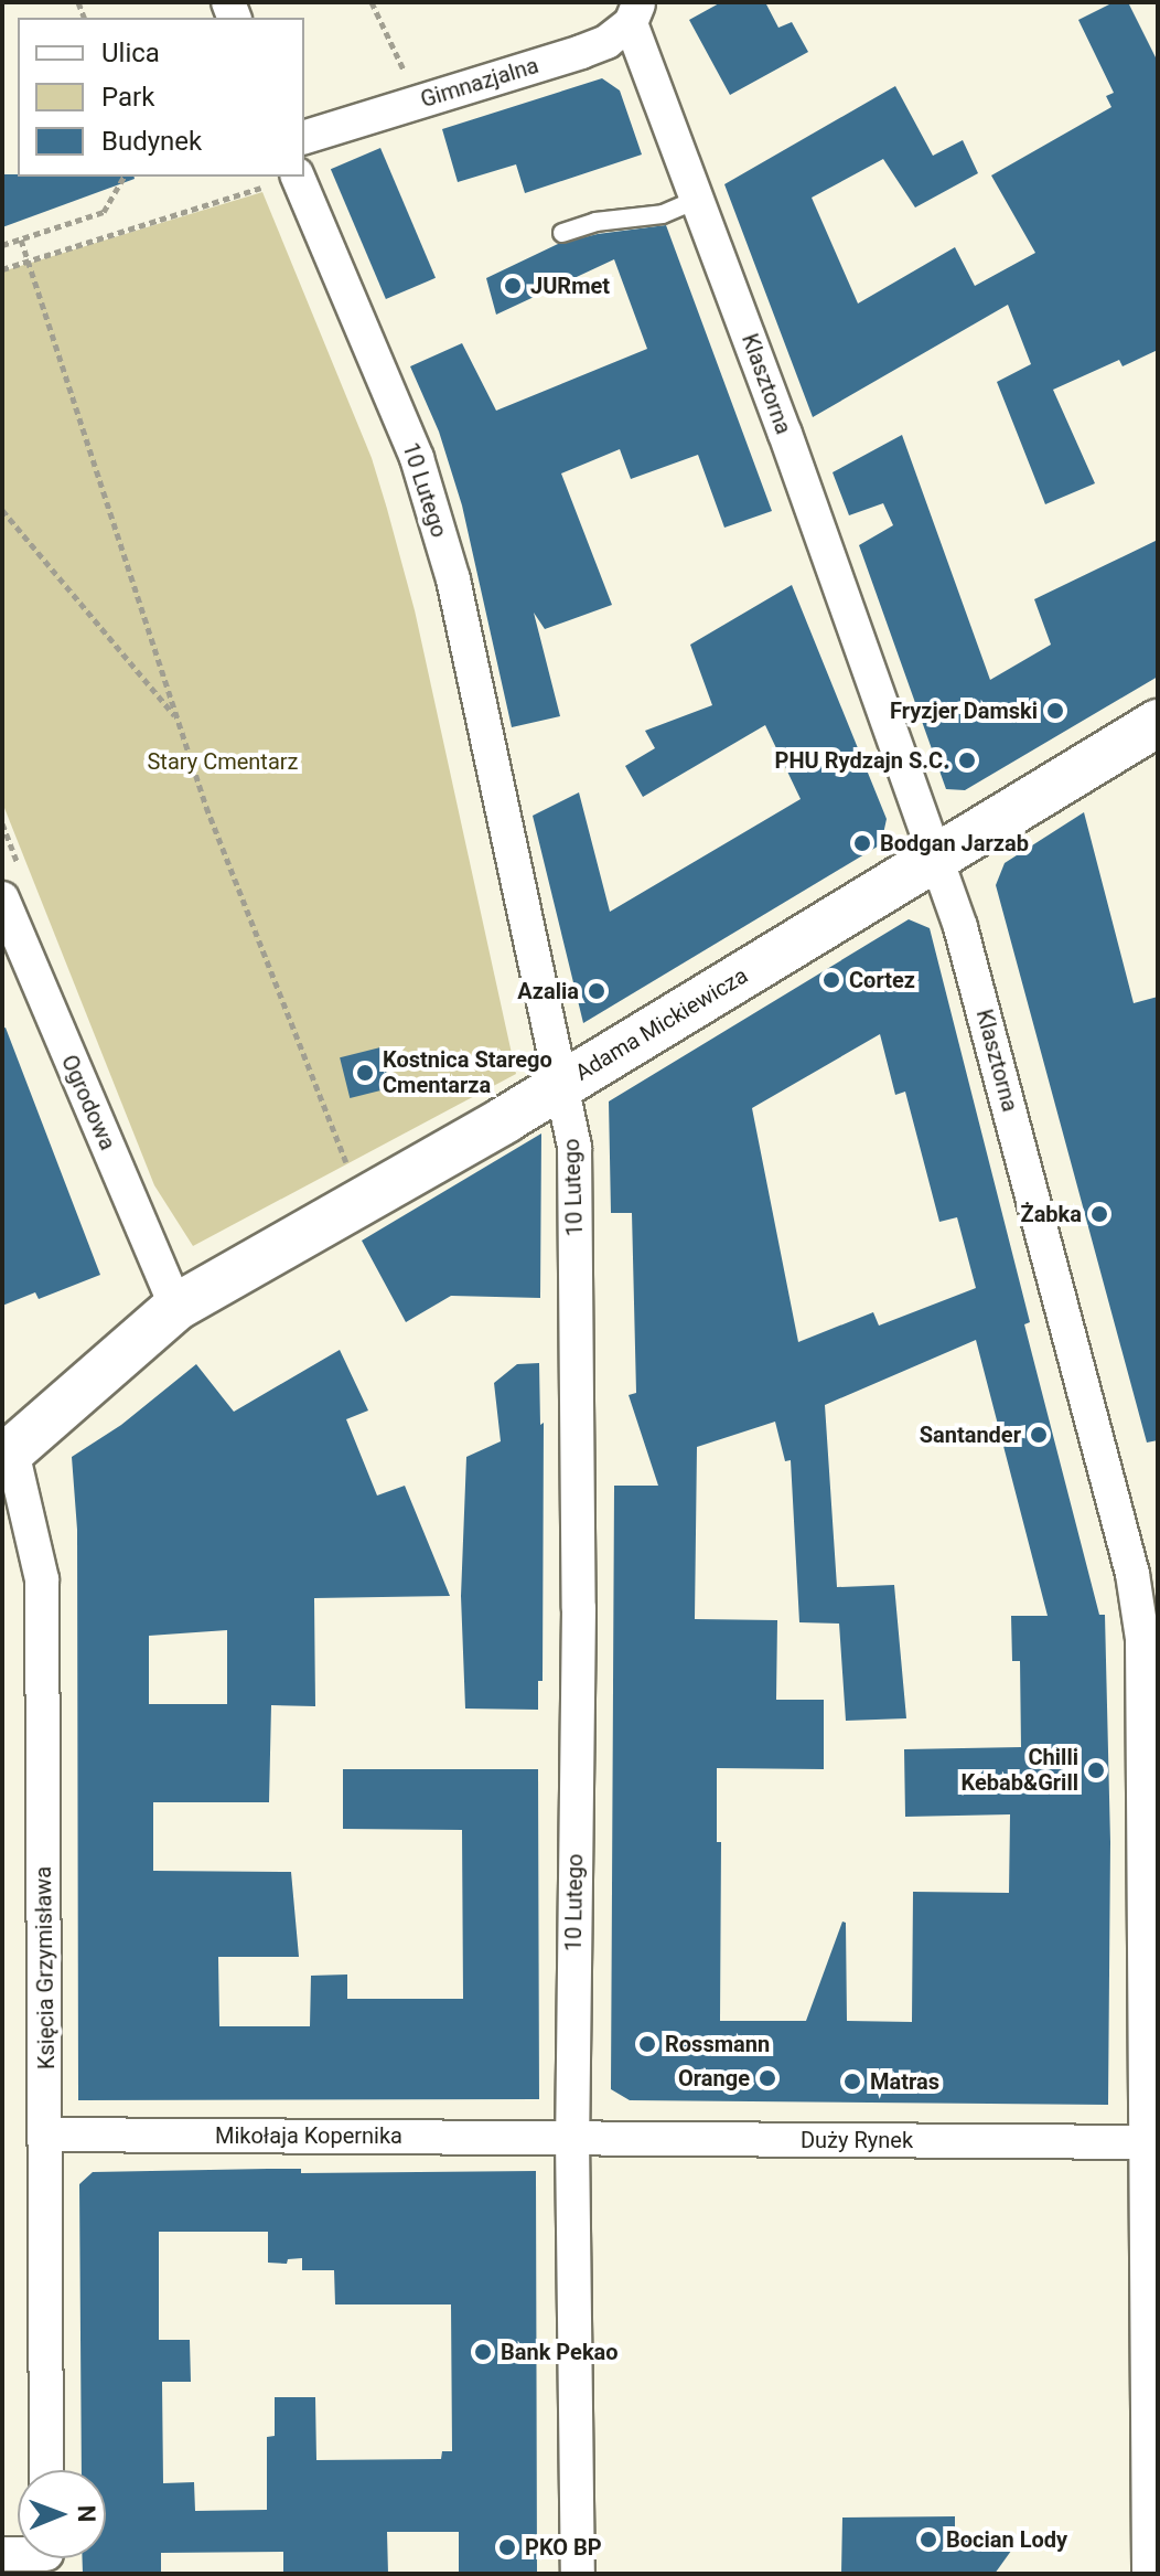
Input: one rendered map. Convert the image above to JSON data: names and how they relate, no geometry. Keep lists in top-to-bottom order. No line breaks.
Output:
{"streets":{"street":["Gimnazjalna","Klasztorna","10 Lutego","Adama Mickiewicza","Ogrodowa","Księcia Grzymisława","Mikołaja Kopernika","Duży Rynek"]},"crossings":[["Gimnazjalna","Klasztorna"],["Klasztorna","Adama Mickiewicza"],["Klasztorna","Duży Rynek"],["10 Lutego","Adama Mickiewicza"],["10 Lutego","Mikołaja Kopernika"],["10 Lutego","Duży Rynek"],["Adama Mickiewicza","Ogrodowa"],["Adama Mickiewicza","Księcia Grzymisława"],["Księcia Grzymisława","Mikołaja Kopernika"],["Mikołaja Kopernika","Duży Rynek"]],"parks":["Stary Cmentarz"],"places":["JURmet","Fryzjer Damski","PHU Rydzajn S.C.","Bodgan Jarzab","Cortez","Azalia","Kostnica Starego Cmentarza","Żabka","Santander","Chilli Kebab&Grill","Rossmann","Orange","Matras","Bank Pekao","Bocian Lody","PKO BP"],"legend":["Ulica","Park","Budynek"],"north":"right"}
